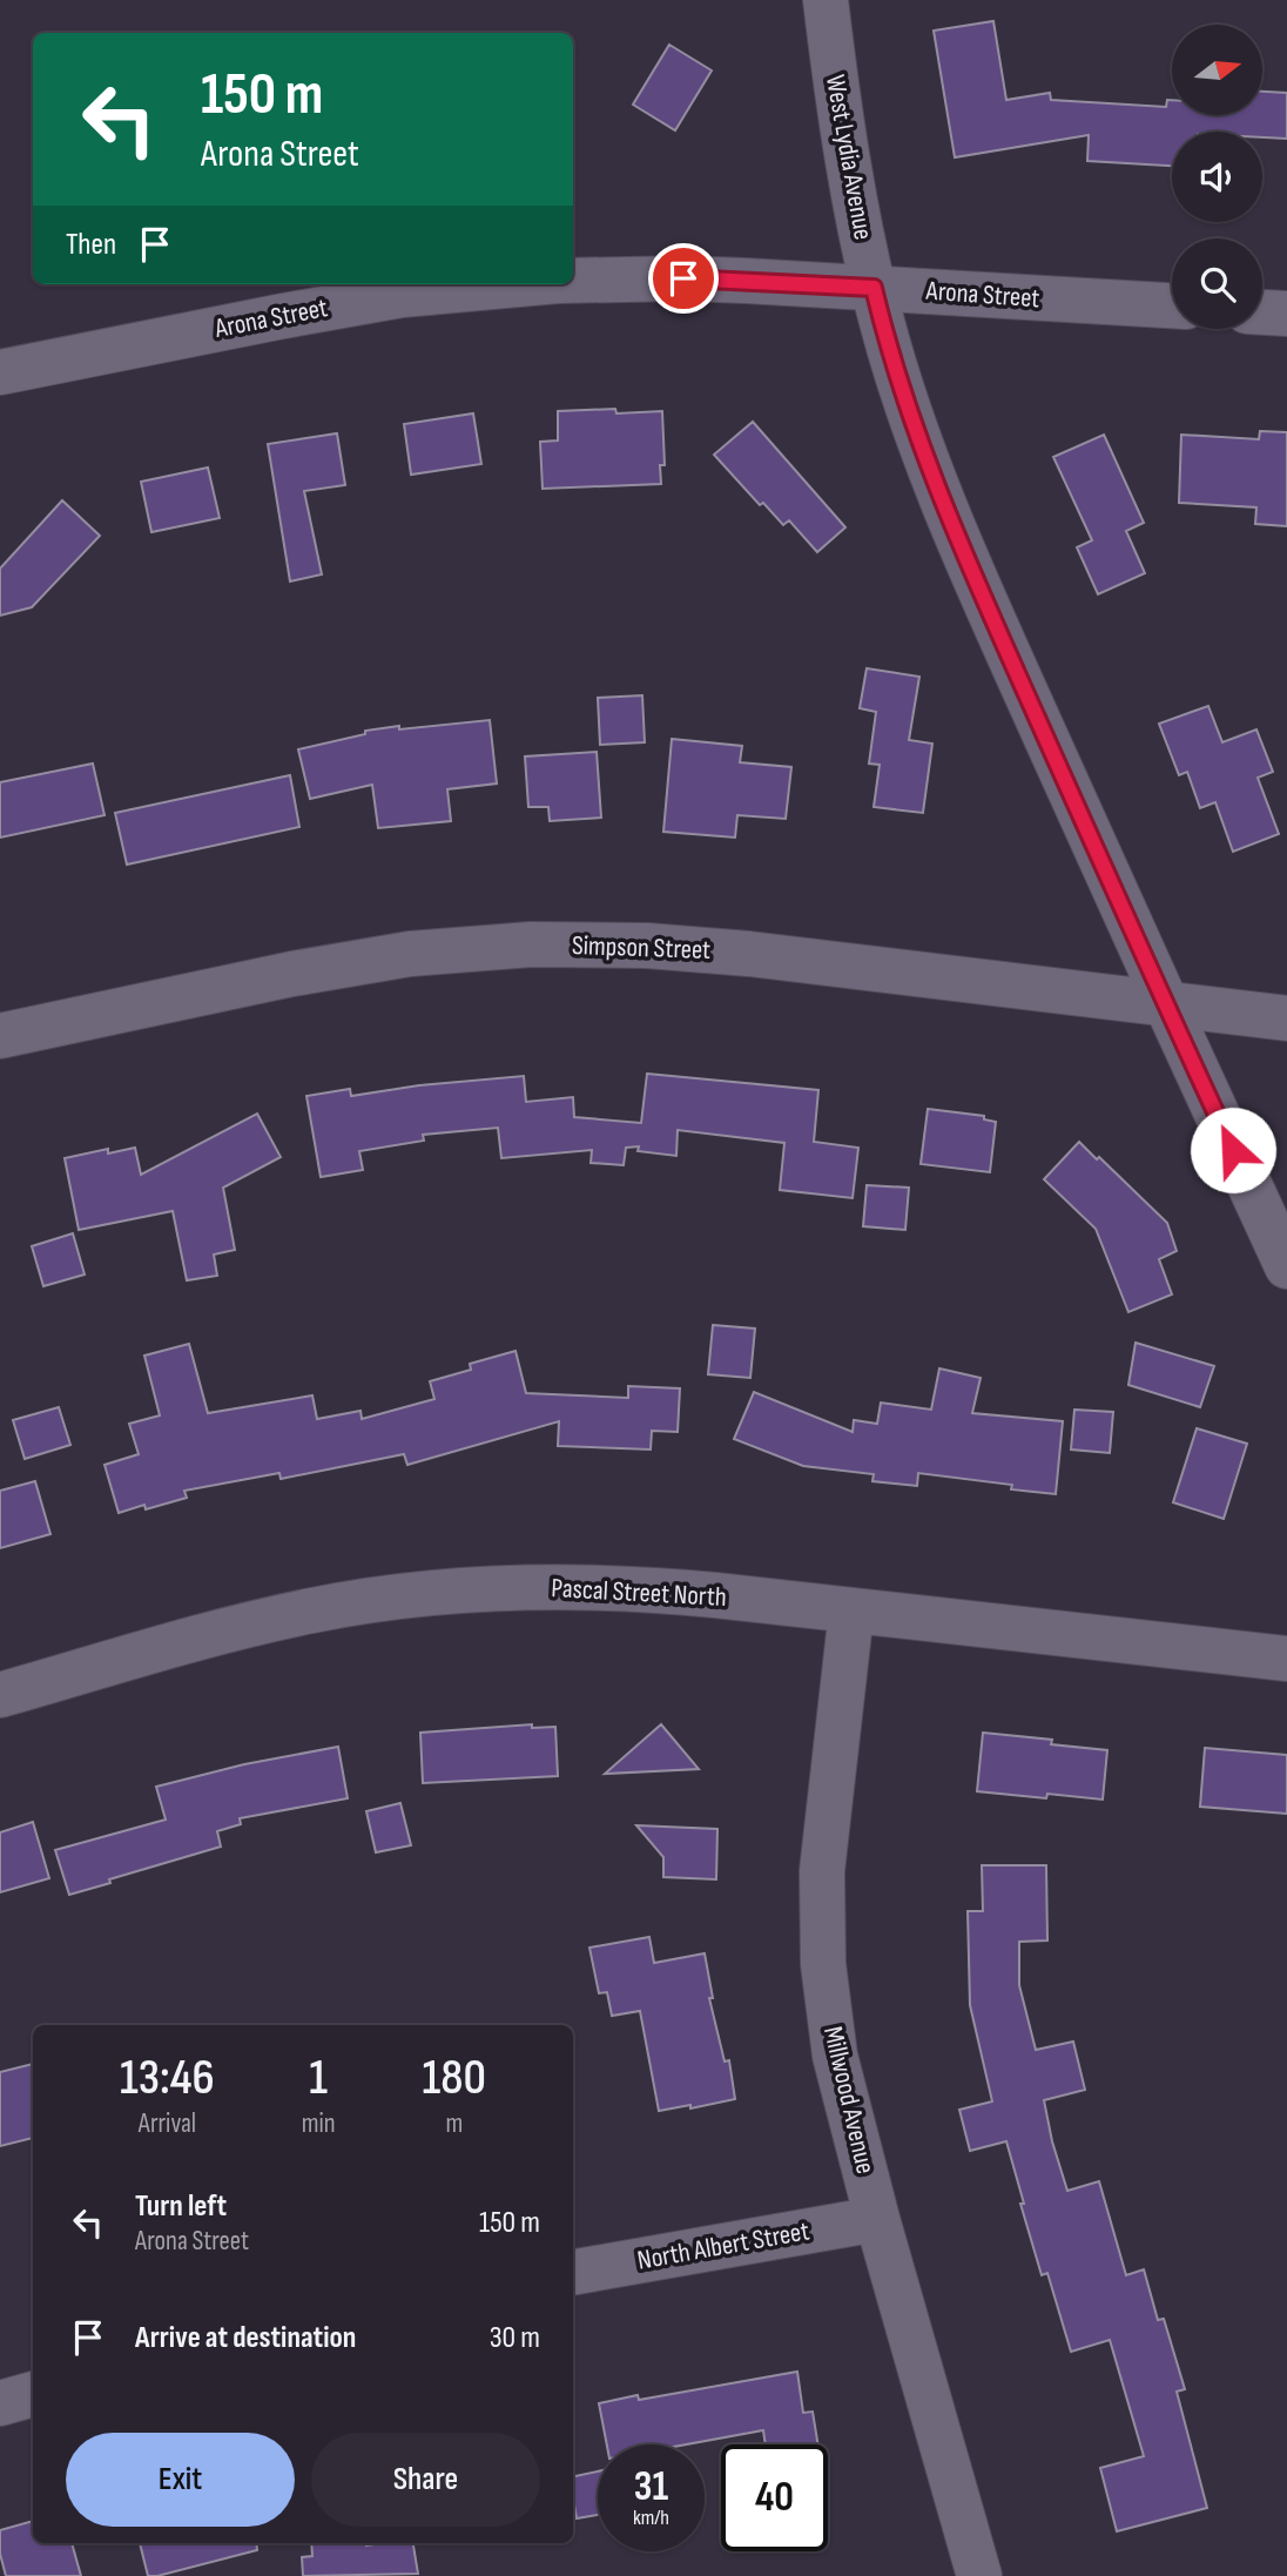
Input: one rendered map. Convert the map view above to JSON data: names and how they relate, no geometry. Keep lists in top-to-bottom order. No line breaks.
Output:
{"streets":{"street":["West Lydia Avenue","Arona Street","Simpson Street","Pascal Street North","Millwood Avenue","North Albert Street"]},"crossings":[["West Lydia Avenue","Arona Street"],["West Lydia Avenue","Simpson Street"],["Pascal Street North","Millwood Avenue"],["Millwood Avenue","North Albert Street"]],"north":"right","page":{"turn":["150 m","Arona Street"],"then":"Then","eta":["13:46","Arrival","1","min","180","m"],"list":[{"name":"Turn left","note":"Arona Street","value":"150 m"},{"name":"Arrive at destination","value":"30 m"}],"buttons":["Exit","Share"],"speed":"31 km/h","limit":"40"}}
